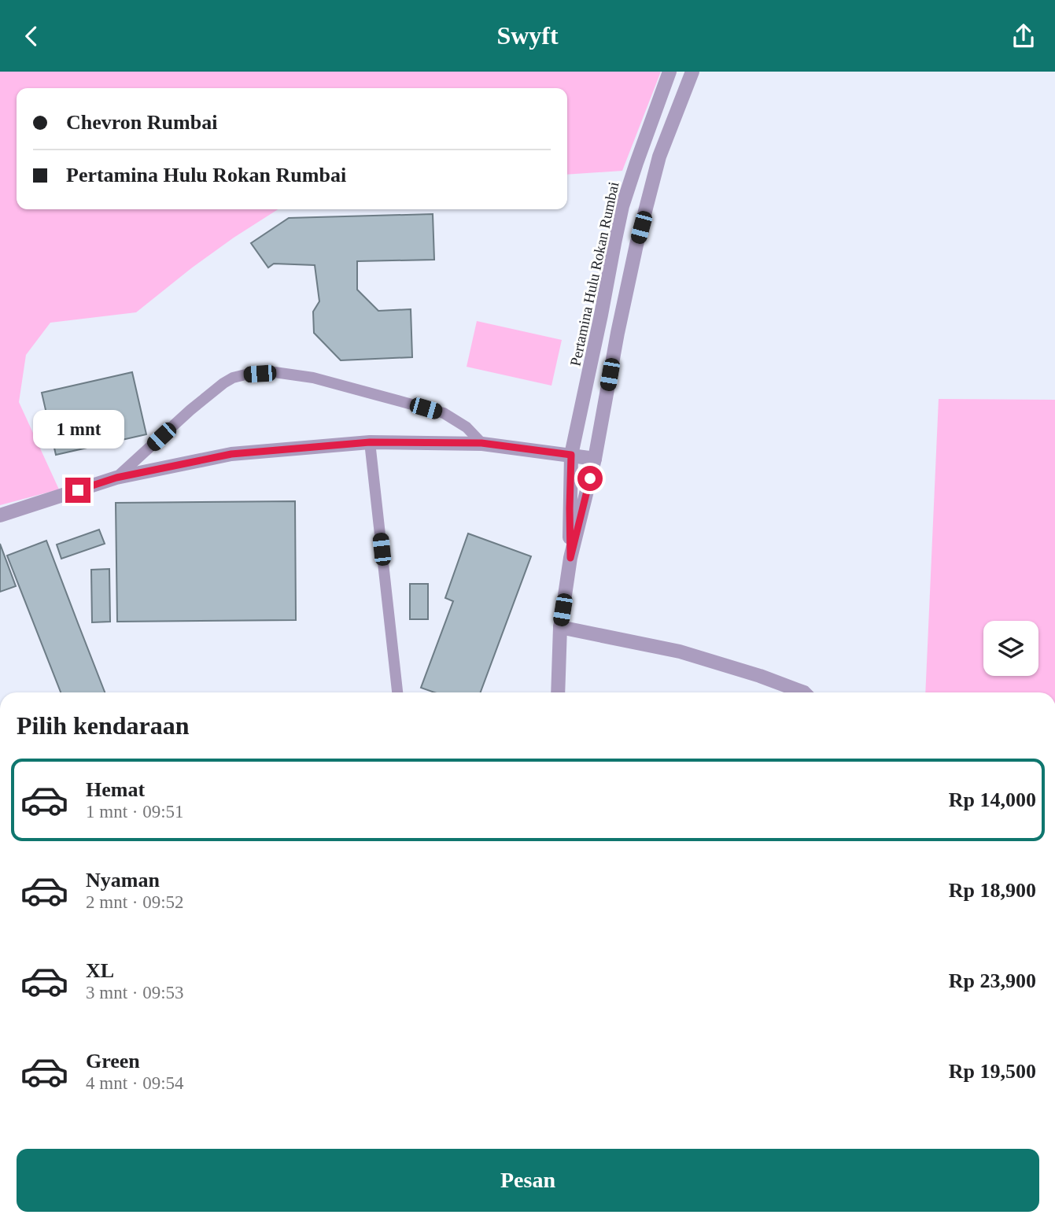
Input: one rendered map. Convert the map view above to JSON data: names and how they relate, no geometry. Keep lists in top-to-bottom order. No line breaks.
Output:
{"streets":{"street":["Pertamina Hulu Rokan Rumbai"]},"page":{"header":"Swyft","banner":["Chevron Rumbai","Pertamina Hulu Rokan Rumbai"],"bubble":"1 mnt","heading":"Pilih kendaraan","list":[{"name":"Hemat","note":"1 mnt · 09:51","value":"Rp 14,000"},{"name":"Nyaman","note":"2 mnt · 09:52","value":"Rp 18,900"},{"name":"XL","note":"3 mnt · 09:53","value":"Rp 23,900"},{"name":"Green","note":"4 mnt · 09:54","value":"Rp 19,500"}],"buttons":"Pesan"}}
